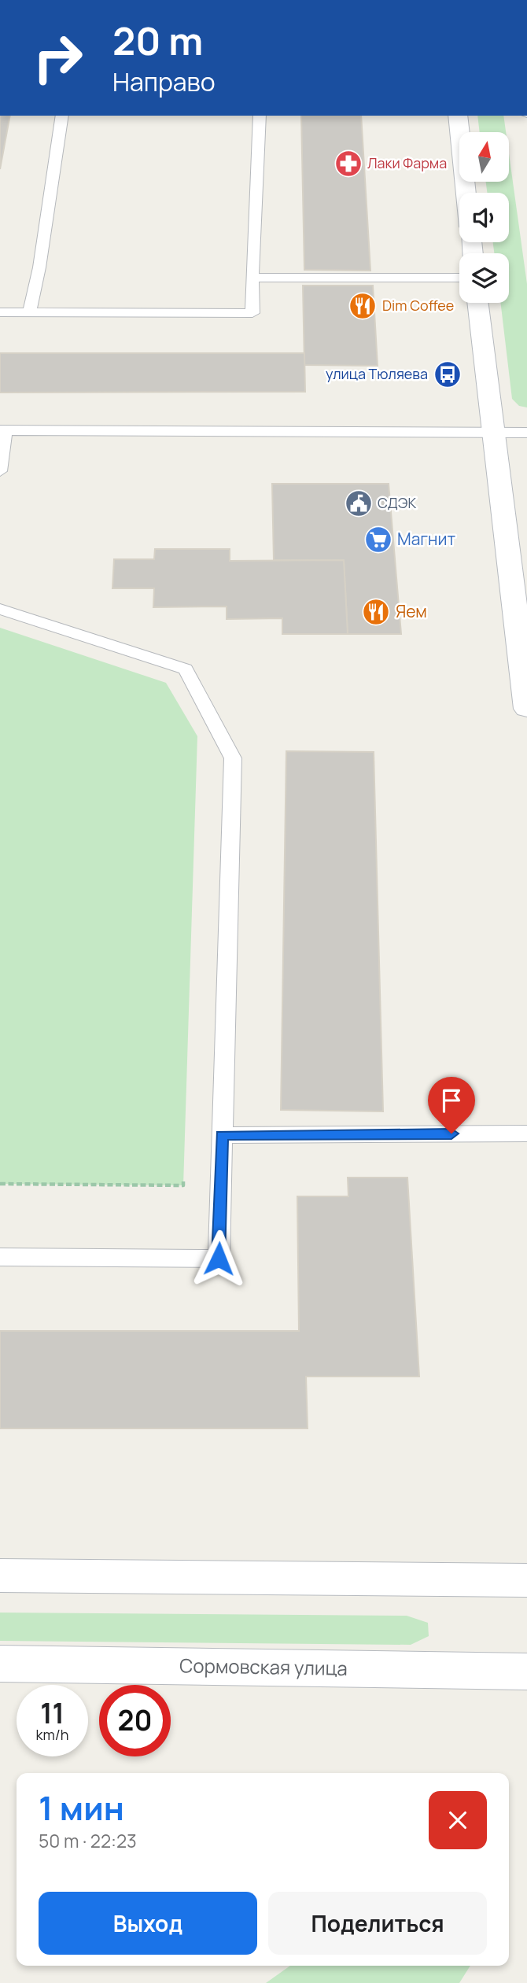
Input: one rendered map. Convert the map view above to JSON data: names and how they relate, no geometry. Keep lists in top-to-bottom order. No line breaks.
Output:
{"streets":{"main road":["Сормовская улица"]},"places":{"pharmacy":["Лаки Фарма"],"restaurant":["Dim Coffee","Яем"],"bus stop":["улица Тюляева"],"public building":["СДЭК"],"supermarket":["Магнит"]},"north":"top","page":{"turn":["20 m","Направо"],"speed":"11 km/h","limit":"20","heading":["1 мин","50 m · 22:23"],"buttons":["Выход","Поделиться"]}}
